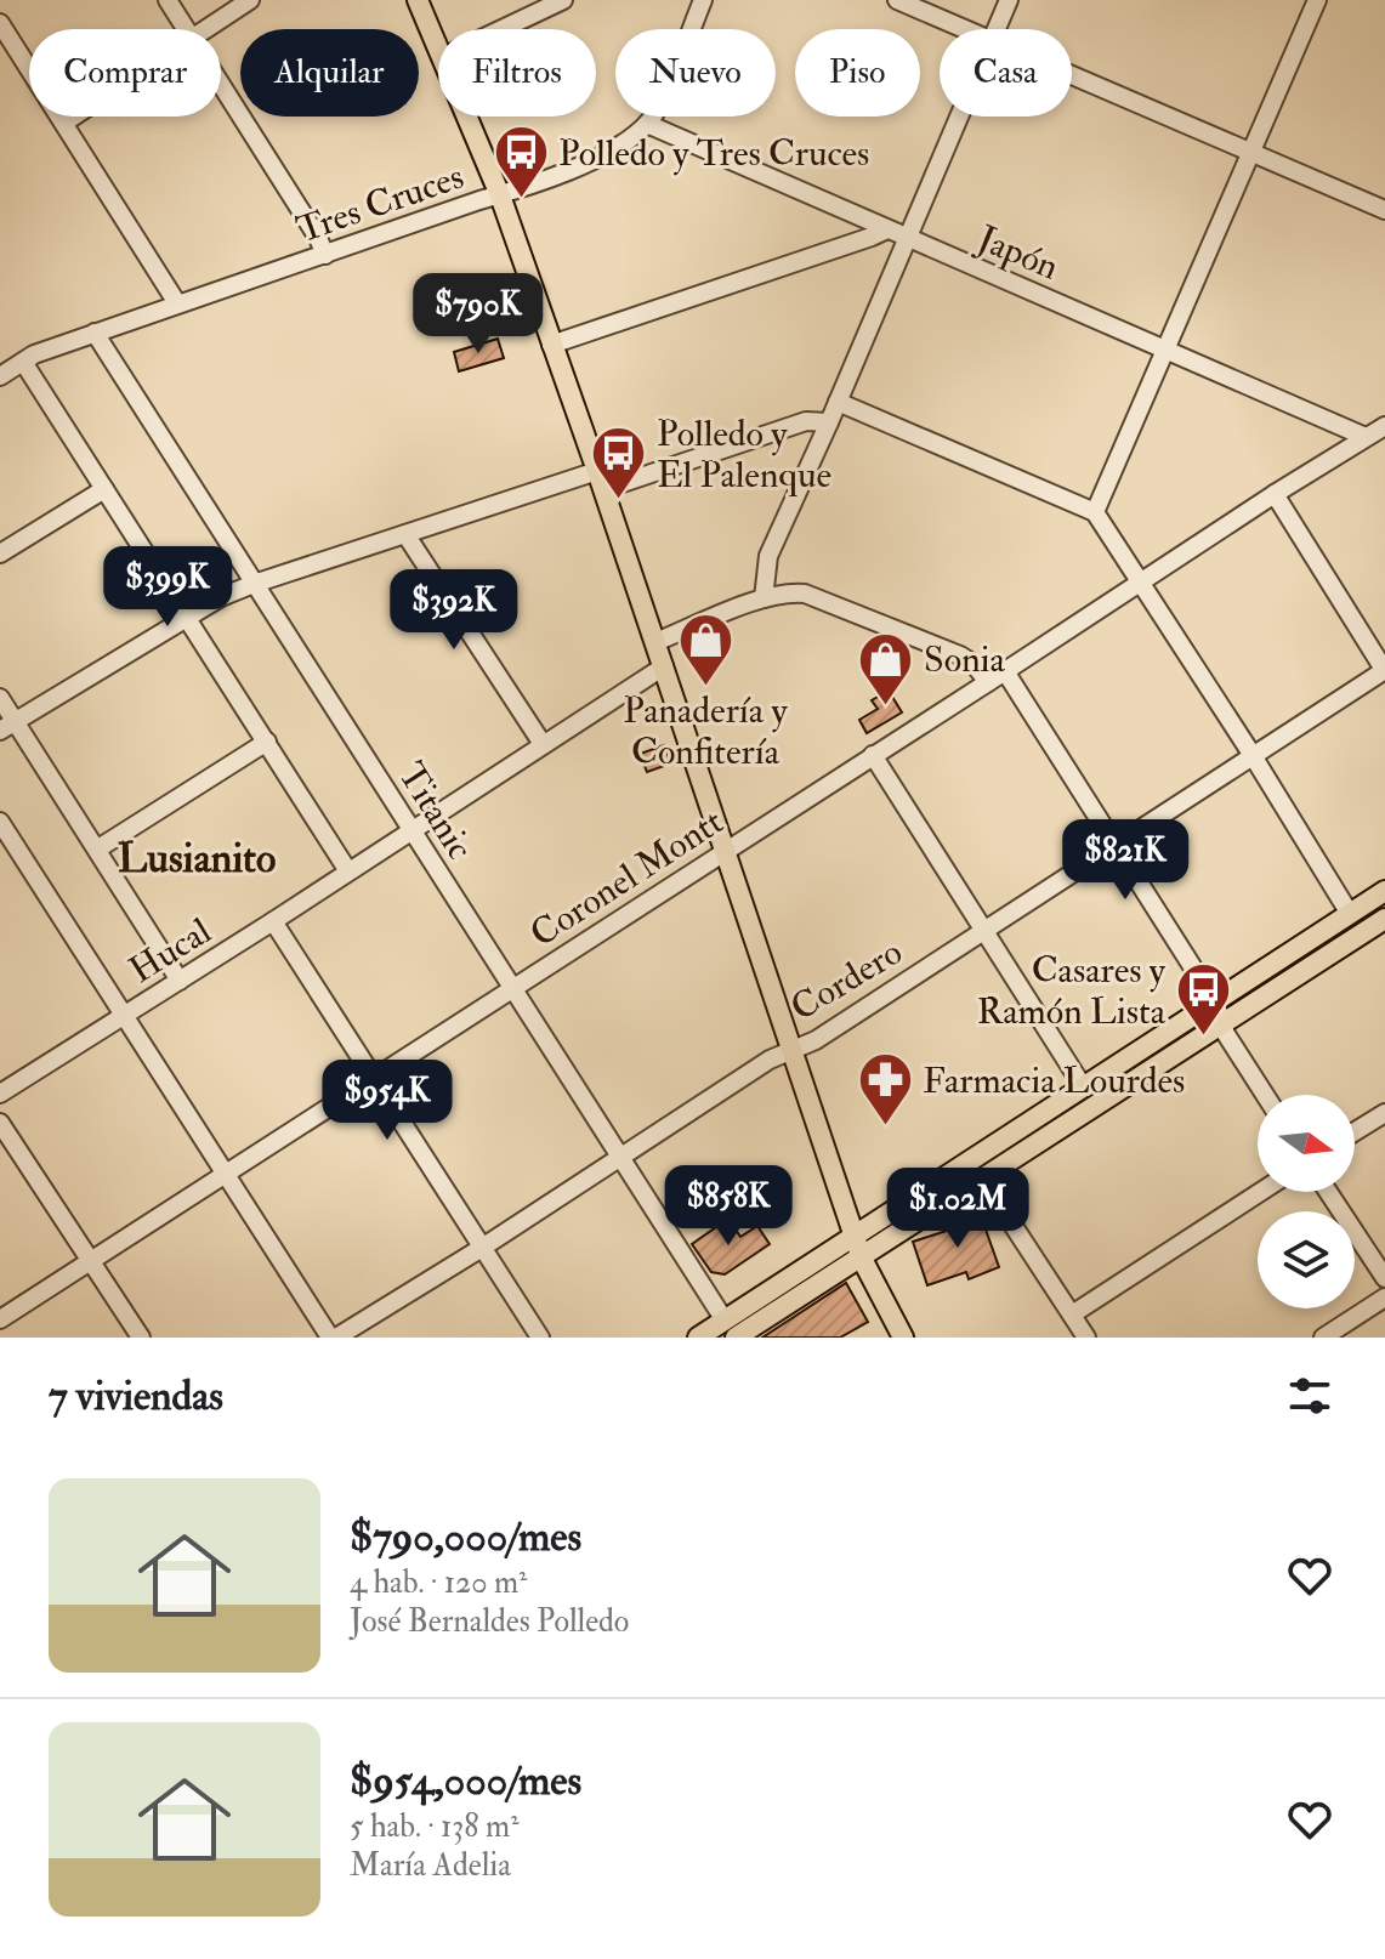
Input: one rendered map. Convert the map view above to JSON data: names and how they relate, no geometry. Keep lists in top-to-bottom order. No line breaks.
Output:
{"streets":{"street":["Tres Cruces","Japón","Titanic","Coronel Montt","Hucal","Cordero"]},"crossings":[["Tres Cruces","Japón"],["Tres Cruces","Titanic"],["Japón","Coronel Montt"],["Titanic","Coronel Montt"],["Titanic","Hucal"],["Titanic","Cordero"]],"districts":["Lusianito"],"places":{"bus stop":["Polledo y Tres Cruces","Polledo y El Palenque","Casares y Ramón Lista"],"shop":["Panadería y Confitería","Sonia"],"pharmacy":["Farmacia Lourdes"]},"north":"right","page":{"chip":["Comprar","Alquilar","Filtros","Nuevo","Piso","Casa"],"price":["$790K","$399K","$392K","$821K","$954K","$858K","$1.02M"],"heading":"7 viviendas","list":[{"name":"$790,000/mes","note":"4 hab. · 120 m² · José Bernaldes Polledo"},{"name":"$954,000/mes","note":"5 hab. · 138 m² · María Adelia"}]}}
